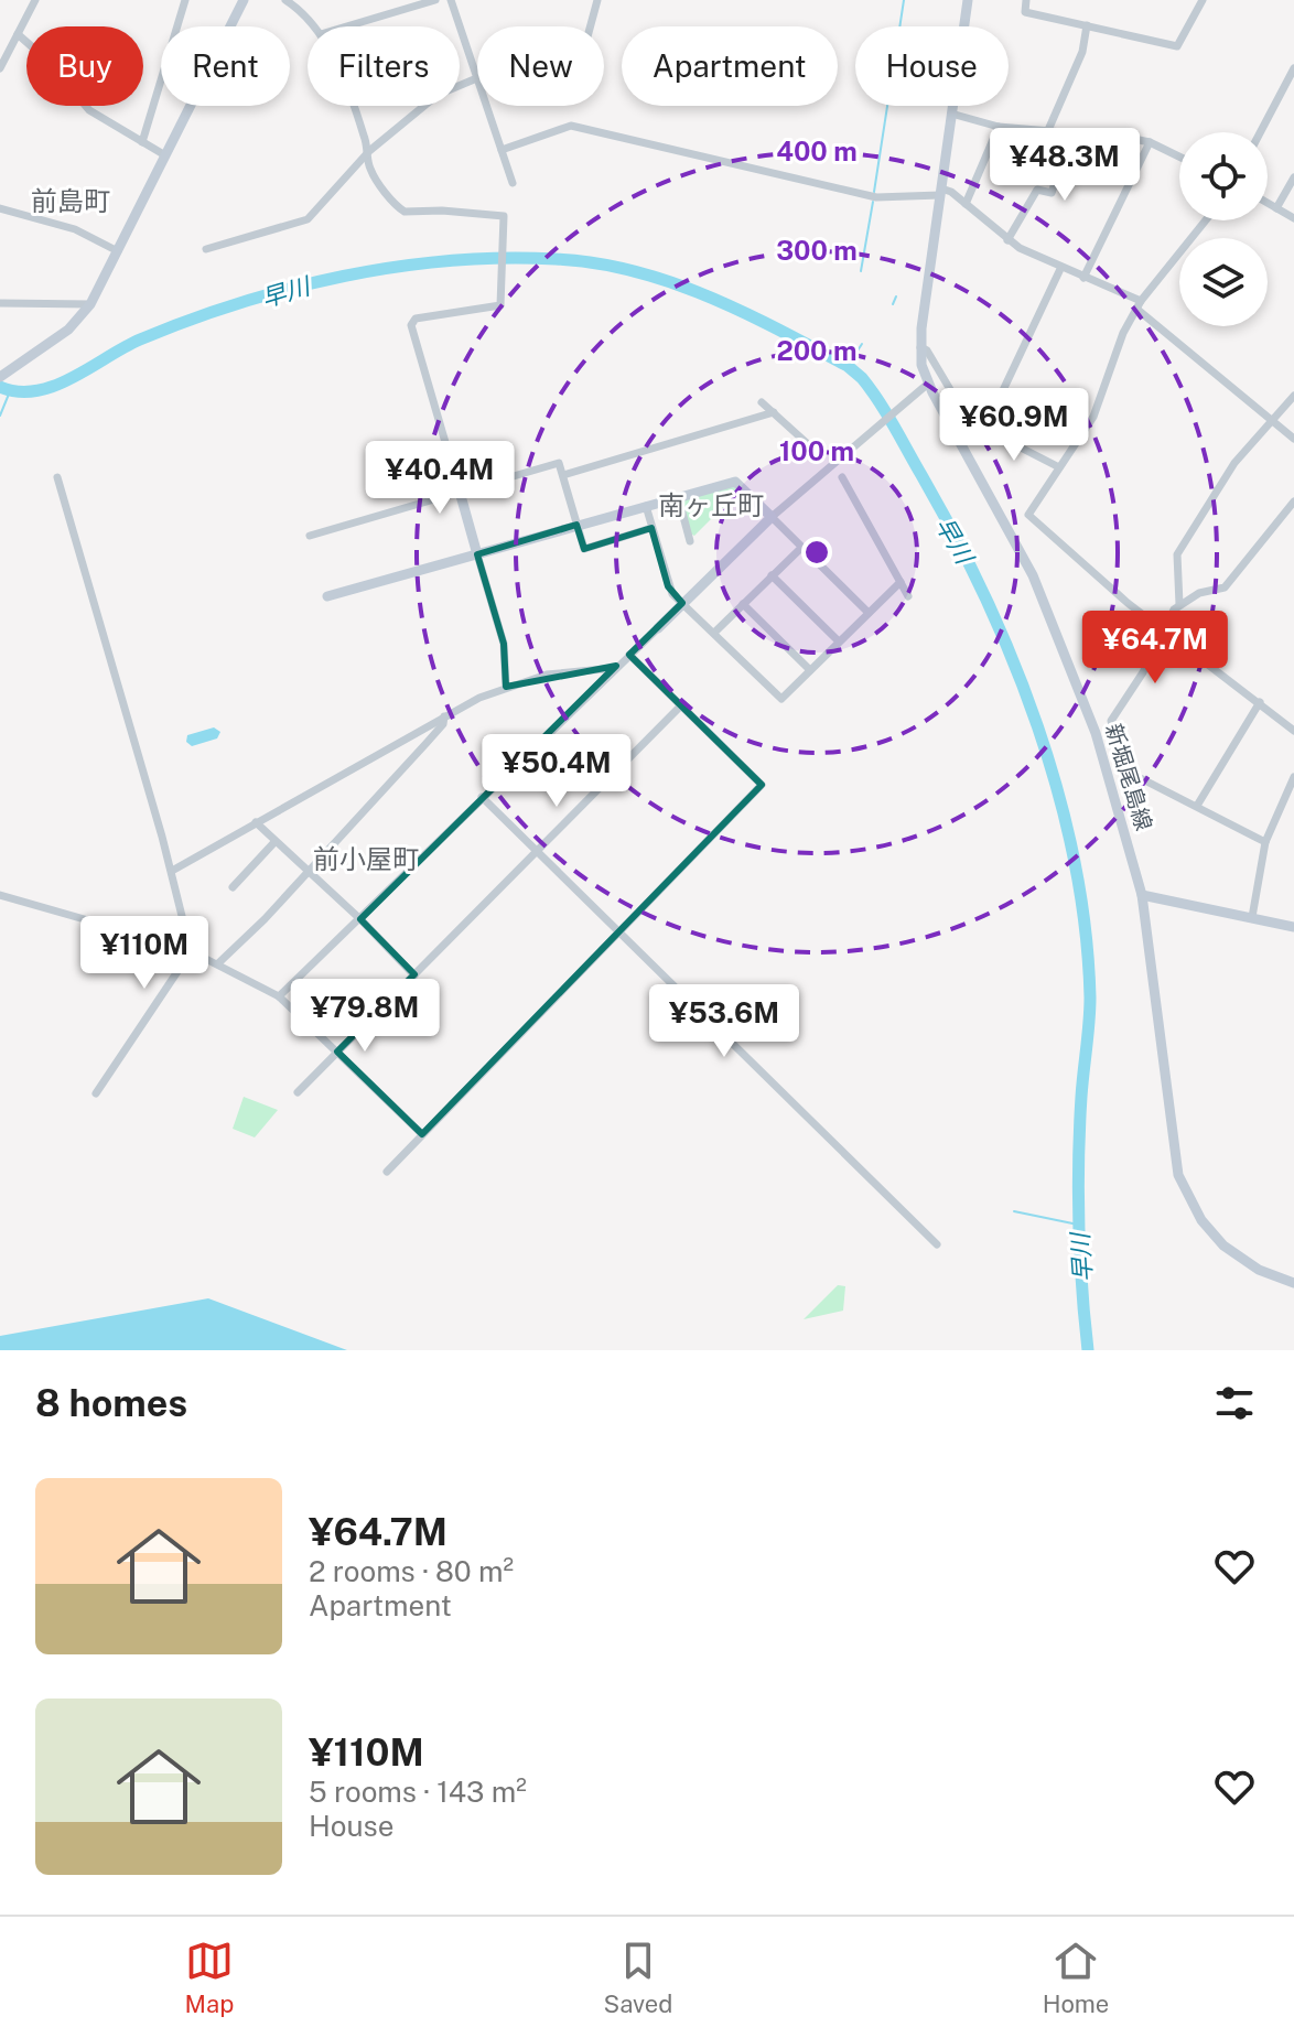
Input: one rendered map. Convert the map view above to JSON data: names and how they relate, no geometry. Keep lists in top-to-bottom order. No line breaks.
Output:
{"streets":{"main road":["新堀尾島線"]},"districts":["前島町","南ヶ丘町","前小屋町"],"water":["早川"],"page":{"chip":["Buy","Rent","Filters","New","Apartment","House"],"price":["¥48.3M","¥60.9M","¥40.4M","¥64.7M","¥50.4M","¥110M","¥79.8M","¥53.6M"],"heading":"8 homes","list":[{"name":"¥64.7M","note":"2 rooms · 80 m² · Apartment"},{"name":"¥110M","note":"5 rooms · 143 m² · House"}],"tabs":["Map","Saved","Home"]},"rings":["400 m","300 m","200 m","100 m"]}
